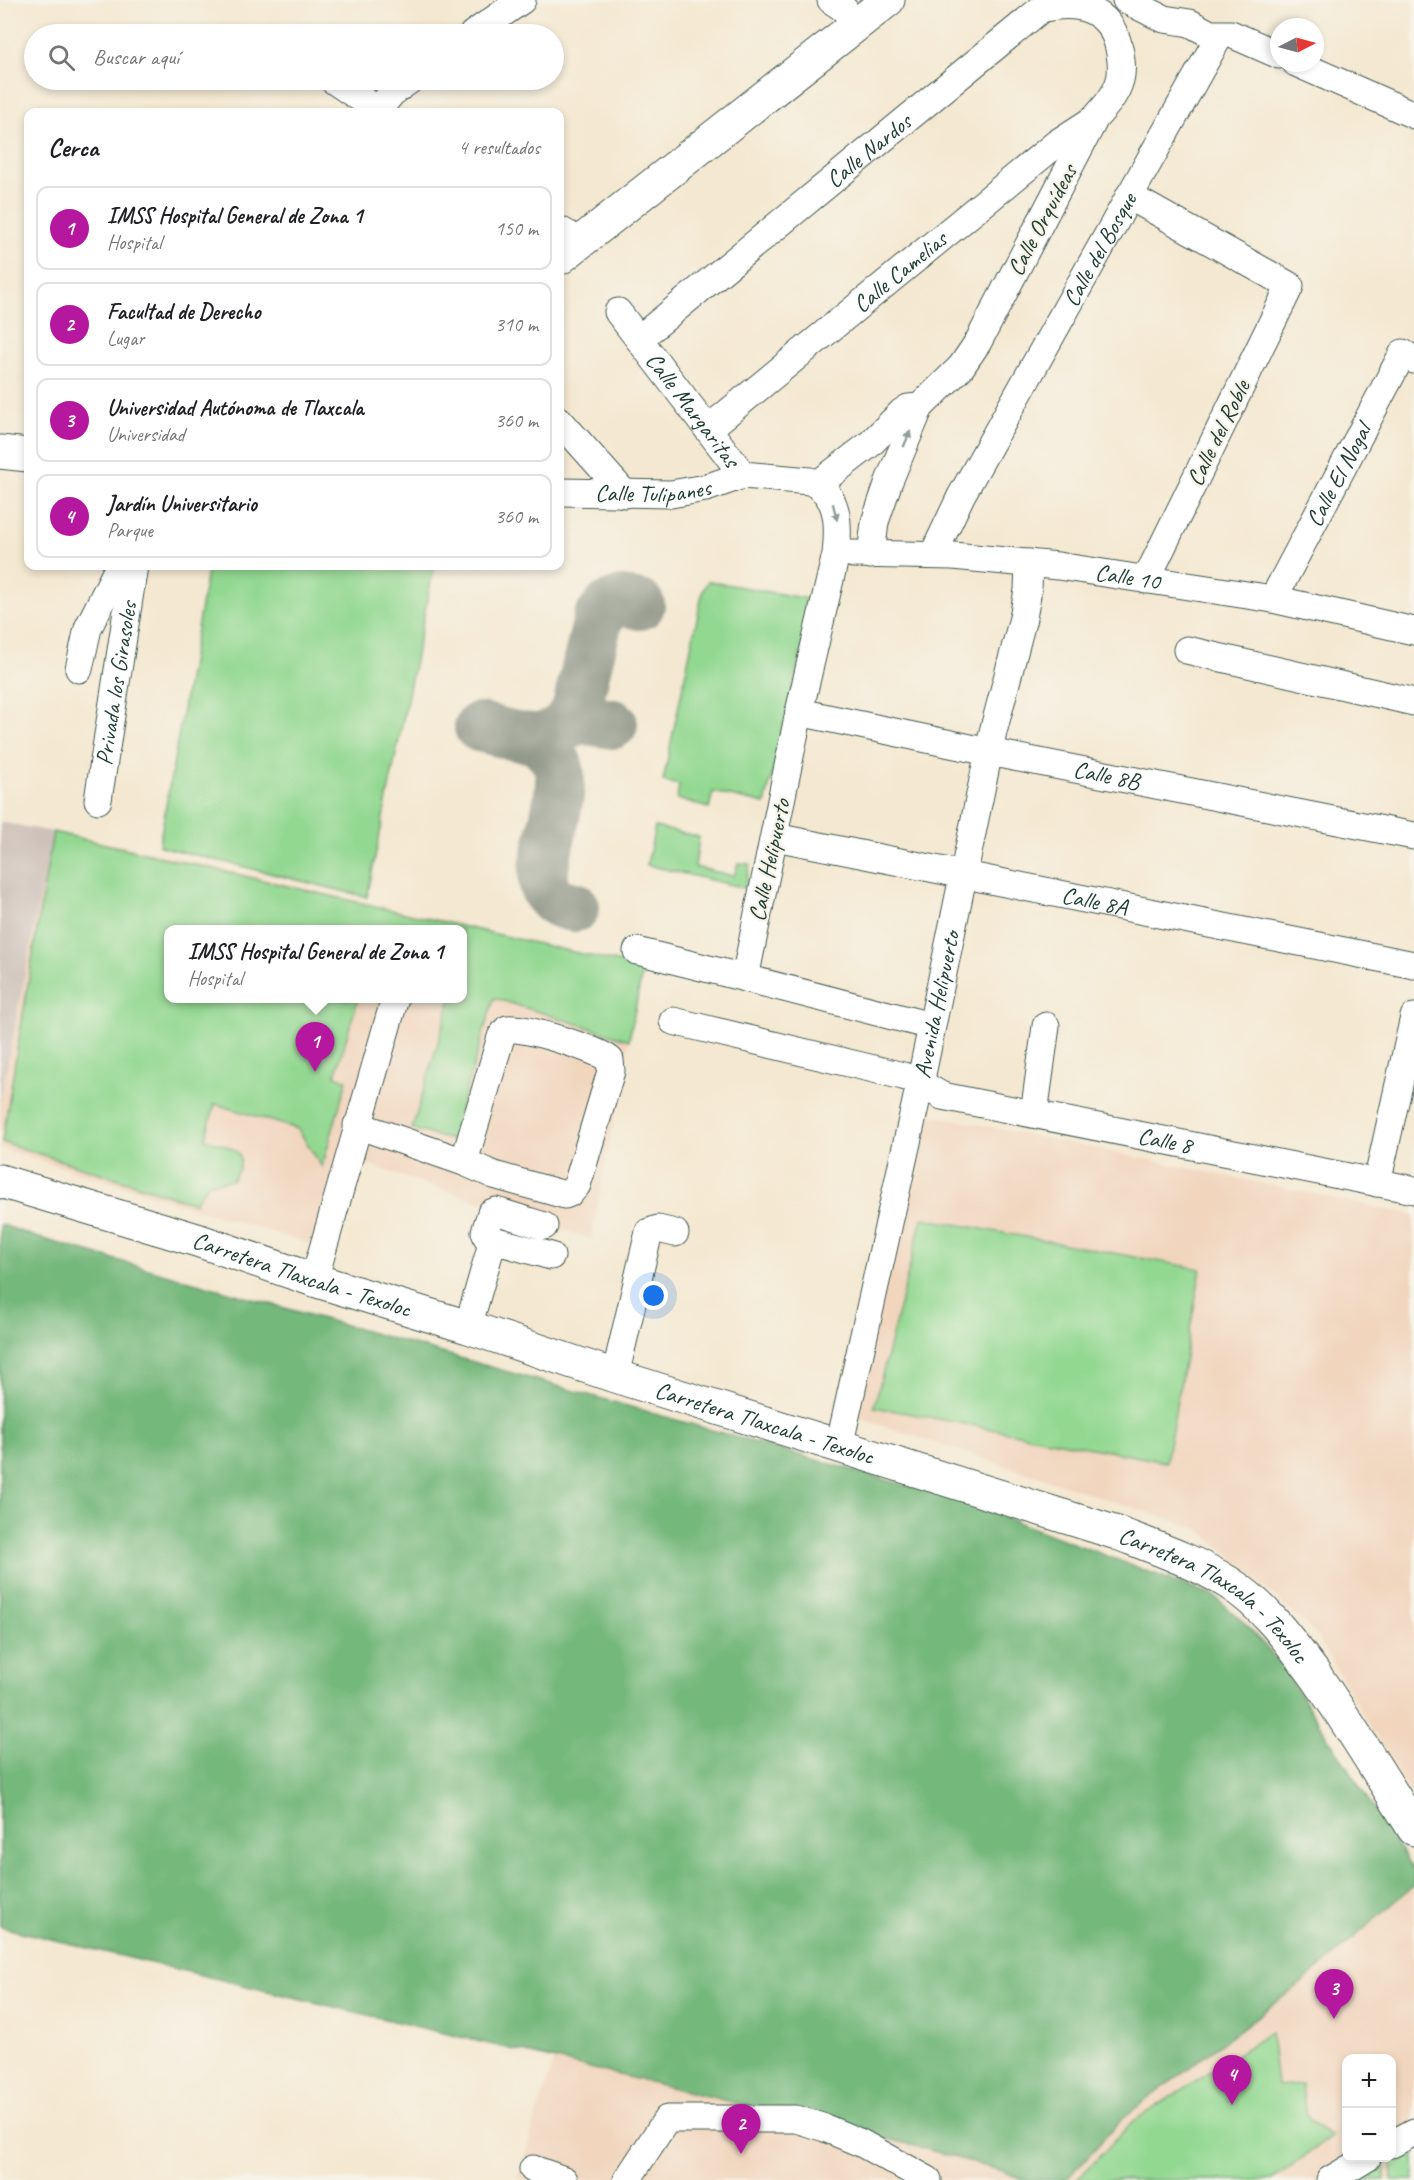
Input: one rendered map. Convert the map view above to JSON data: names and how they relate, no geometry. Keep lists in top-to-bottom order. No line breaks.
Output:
{"streets":{"main road":["Carretera Tlaxcala - Texoloc"],"street":["Calle Nardos","Calle Orquídeas","Calle del Bosque","Calle Camelias","Calle Margaritas","Calle del Roble","Calle El Nogal","Calle Tulipanes","Calle 10","Privada los Girasoles","Calle 8B","Calle Helipuerto","Calle 8A","Avenida Helipuerto","Calle 8"]},"crossings":[["Calle Nardos","Calle Orquídeas"],["Calle Nardos","Calle Margaritas"],["Calle Orquídeas","Calle Camelias"],["Calle Orquídeas","Calle Margaritas"],["Calle Orquídeas","Calle 10"],["Calle del Bosque","Calle del Roble"],["Calle del Bosque","Calle 10"],["Calle Camelias","Calle Margaritas"],["Calle Margaritas","Calle Tulipanes"],["Calle del Roble","Calle 10"],["Calle El Nogal","Calle 10"],["Calle 10","Calle Helipuerto"],["Calle 10","Avenida Helipuerto"],["Calle 8B","Calle Helipuerto"],["Calle 8B","Avenida Helipuerto"],["Calle Helipuerto","Calle 8A"],["Calle 8A","Avenida Helipuerto"],["Avenida Helipuerto","Calle 8"],["Avenida Helipuerto","Carretera Tlaxcala - Texoloc"]],"north":"right","page":{"search":"Buscar aquí","heading":["Cerca","4 resultados"],"list":[{"mark":"1","name":"IMSS Hospital General de Zona 1","note":"Hospital","value":"150 m"},{"mark":"2","name":"Facultad de Derecho","note":"Lugar","value":"310 m"},{"mark":"3","name":"Universidad Autónoma de Tlaxcala","note":"Universidad","value":"360 m"},{"mark":"4","name":"Jardín Universitario","note":"Parque","value":"360 m"}],"popup":["IMSS Hospital General de Zona 1","Hospital"],"pins":["1","3","4","2"],"map_buttons":["+","−"]}}
